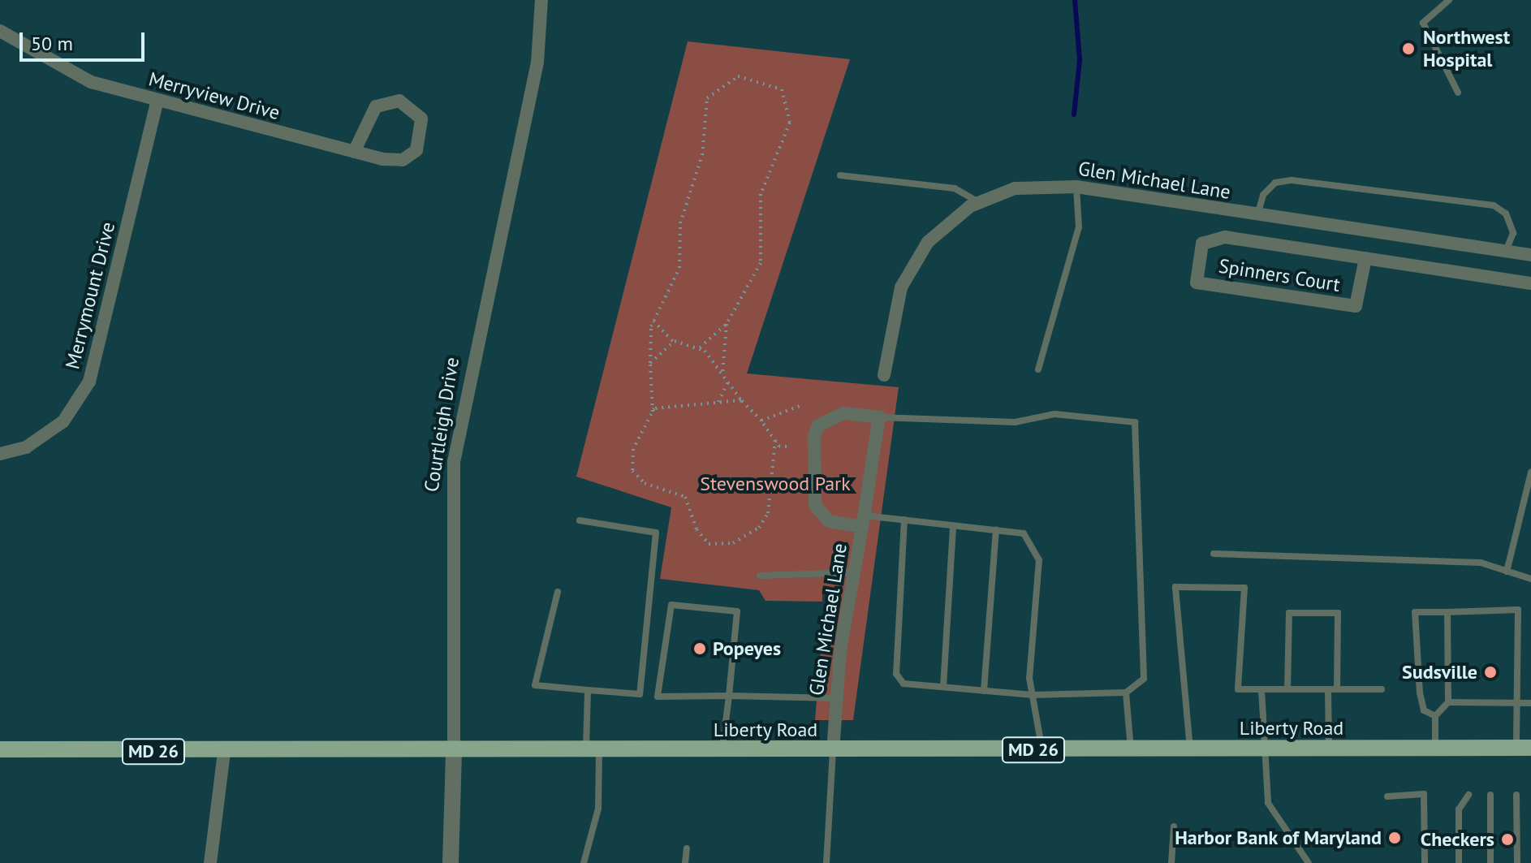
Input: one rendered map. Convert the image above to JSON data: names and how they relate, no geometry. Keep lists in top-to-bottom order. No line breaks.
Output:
{"streets":{"main road":["Liberty Road","MD 26"],"street":["Merryview Drive","Glen Michael Lane","Spinners Court","Merrymount Drive","Courtleigh Drive"]},"crossings":[["Merryview Drive","Merrymount Drive"],["Glen Michael Lane","Liberty Road"],["Courtleigh Drive","Liberty Road"]],"parks":["Stevenswood Park"],"places":["Northwest Hospital","Popeyes","Sudsville","Harbor Bank of Maryland","Checkers"],"scale_bar":"50 m"}
